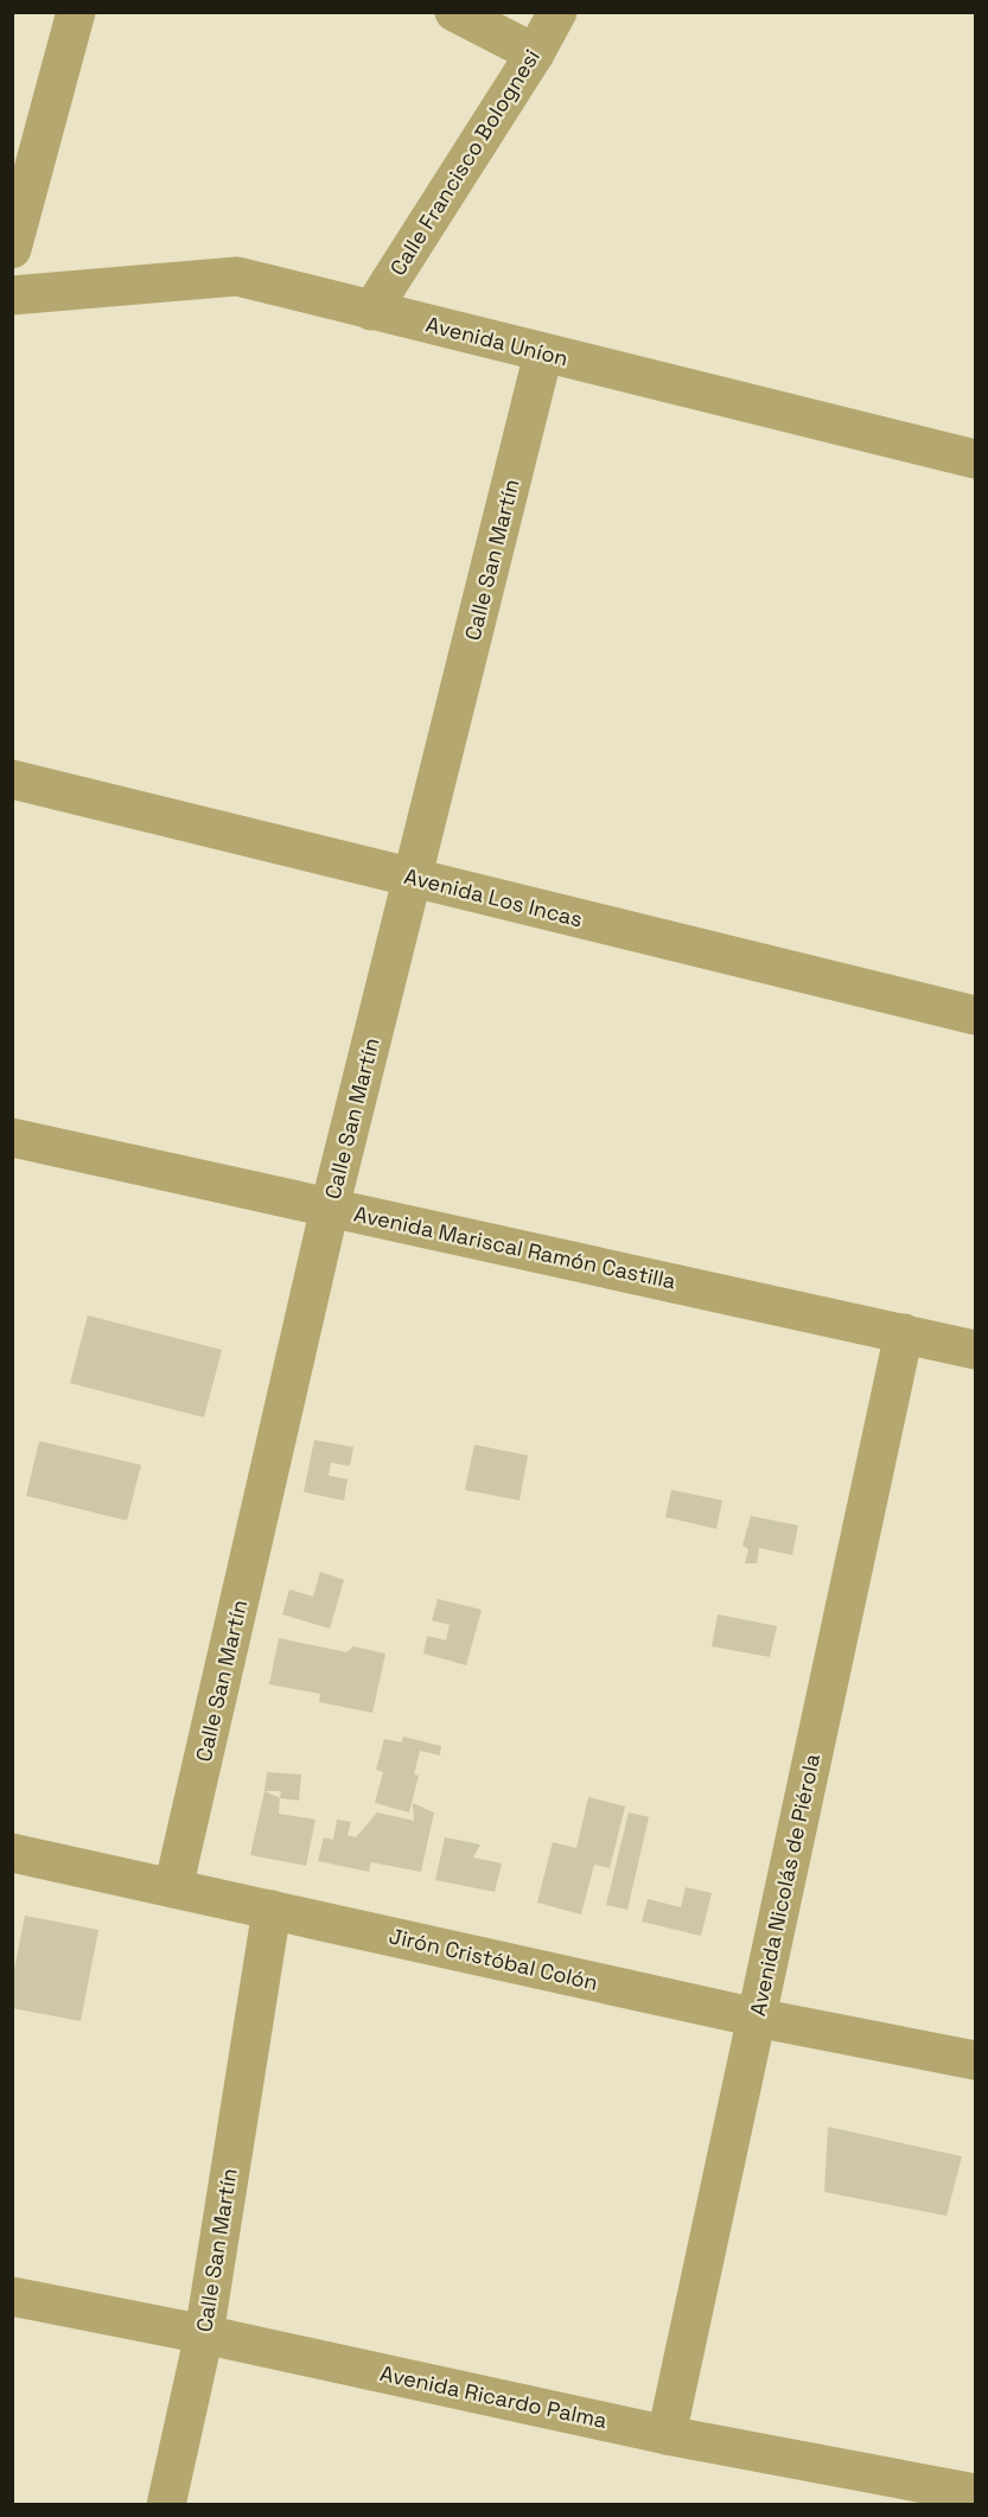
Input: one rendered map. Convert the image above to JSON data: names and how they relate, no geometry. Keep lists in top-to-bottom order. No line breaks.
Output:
{"streets":{"street":["Calle Francisco Bolognesi","Avenida Uníon","Calle San Martín","Avenida Los Incas","Avenida Mariscal Ramón Castilla","Avenida Nicolás de Piérola","Jirón Cristóbal Colón","Avenida Ricardo Palma"]},"crossings":[["Calle Francisco Bolognesi","Avenida Uníon"],["Avenida Uníon","Calle San Martín"],["Calle San Martín","Avenida Los Incas"],["Calle San Martín","Avenida Mariscal Ramón Castilla"],["Calle San Martín","Jirón Cristóbal Colón"],["Calle San Martín","Avenida Ricardo Palma"],["Avenida Mariscal Ramón Castilla","Avenida Nicolás de Piérola"],["Avenida Nicolás de Piérola","Jirón Cristóbal Colón"],["Avenida Nicolás de Piérola","Avenida Ricardo Palma"]]}
